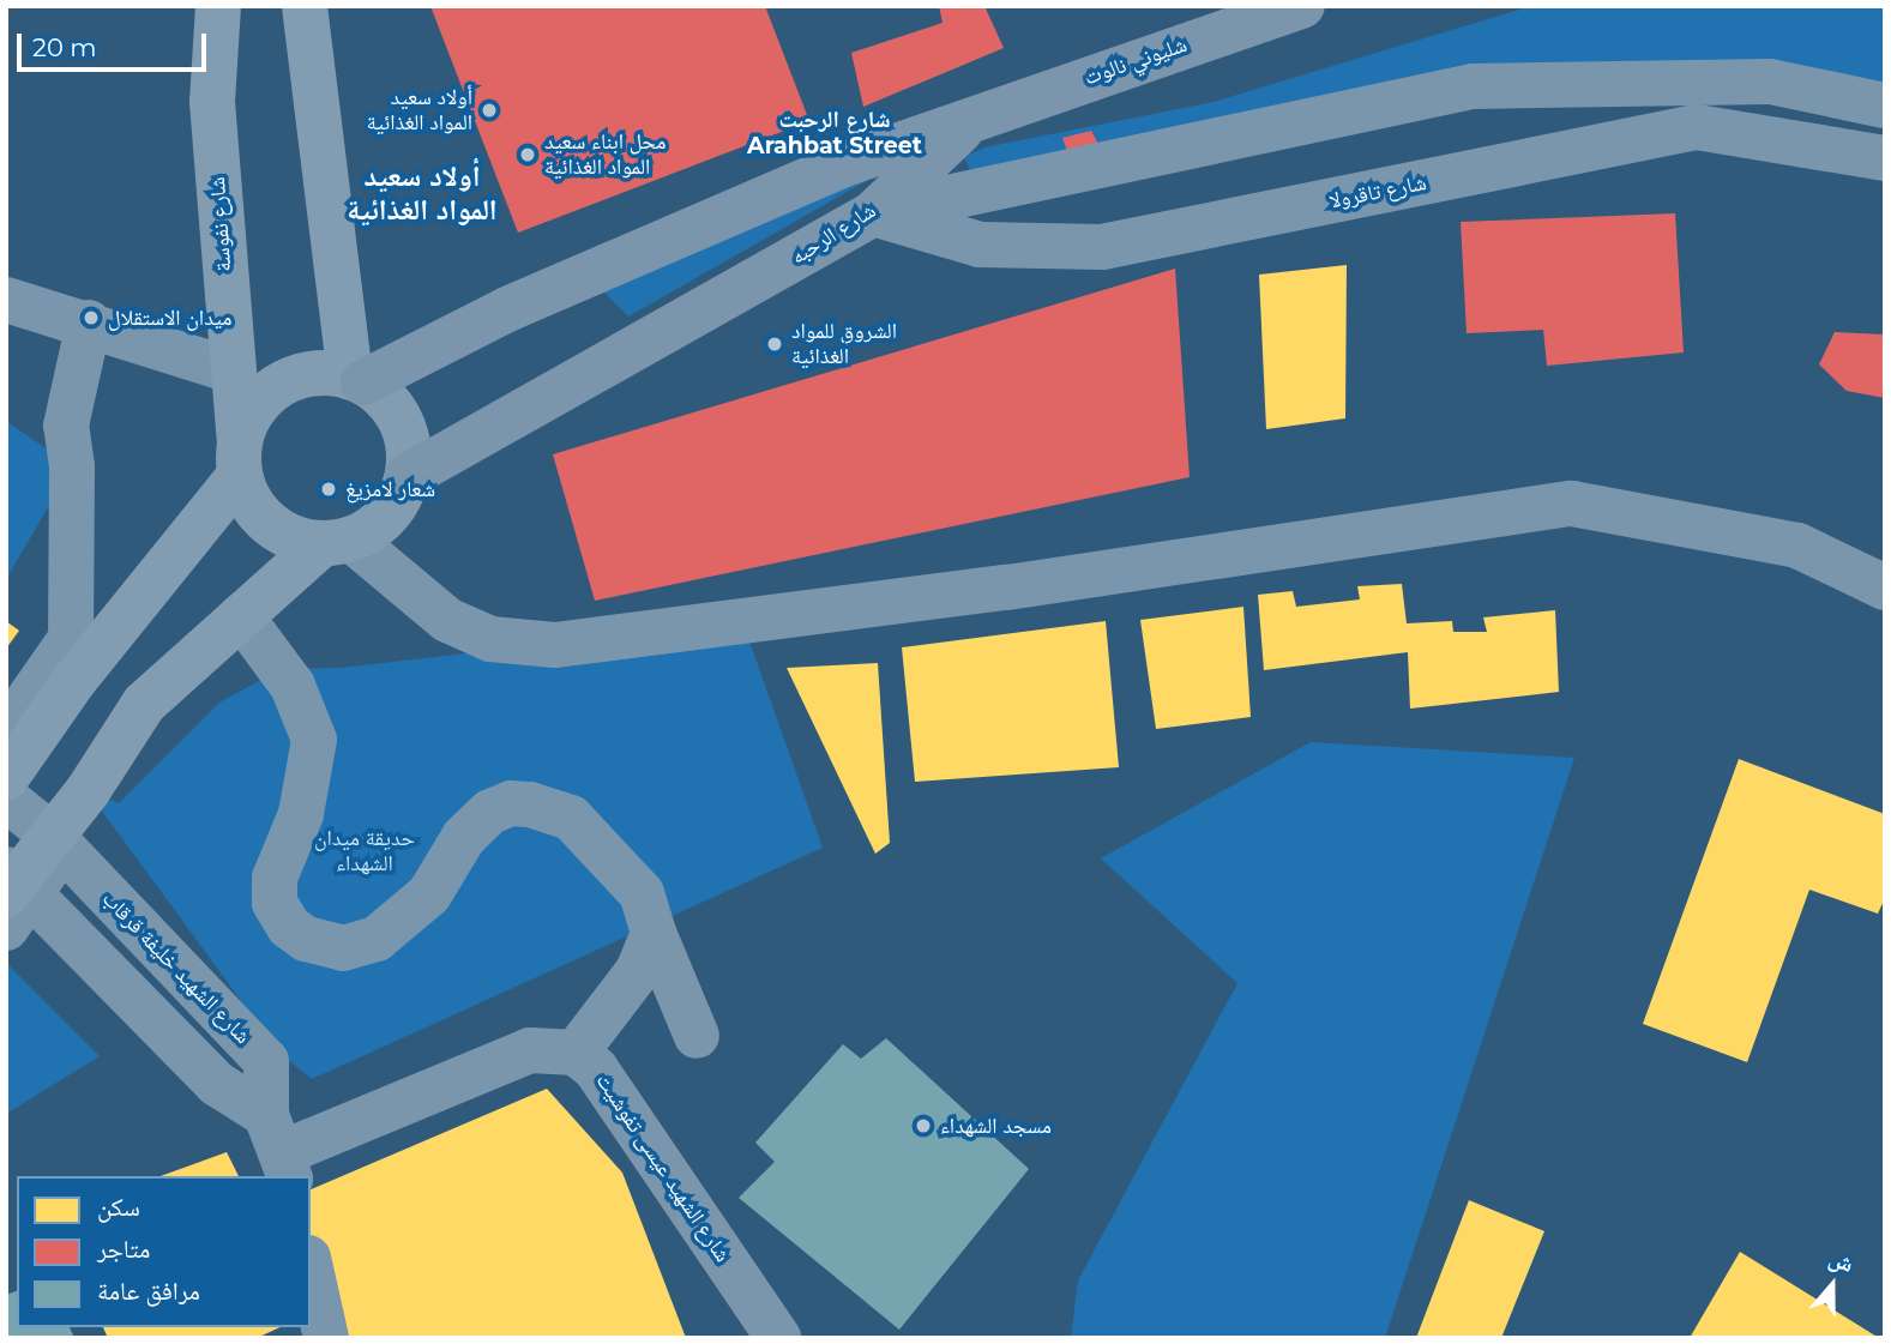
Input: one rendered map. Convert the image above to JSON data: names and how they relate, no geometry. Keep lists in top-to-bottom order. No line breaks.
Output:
{"streets":{"highway":["شليوني نالوت","شارع الرحبه"],"main road":["شارع نفوسة"],"street":["شارع تاقرولا","شارع الشهيد خليفة قرقاب","شارع الشهيد عيسى تفوشيت"]},"crossings":[["شليوني نالوت","شارع الرحبه"],["شارع تاقرولا","شارع الرحبه"],["شارع نفوسة","شارع الرحبه"]],"districts":["شارع الرحبت Arahbat Street","أولاد سعيد المواد الغذائية"],"parks":["حديقة ميدان الشهداء"],"places":["أولاد سعيد المواد الغذائية","محل ابناء سعيد المواد الغذائية","ميدان الاستقلال","الشروق للمواد الغذائية","شعار لامزيغ","مسجد الشهداء"],"legend":["سكن","متاجر","مرافق عامة"],"scale_bar":"20 m","north":"top"}
